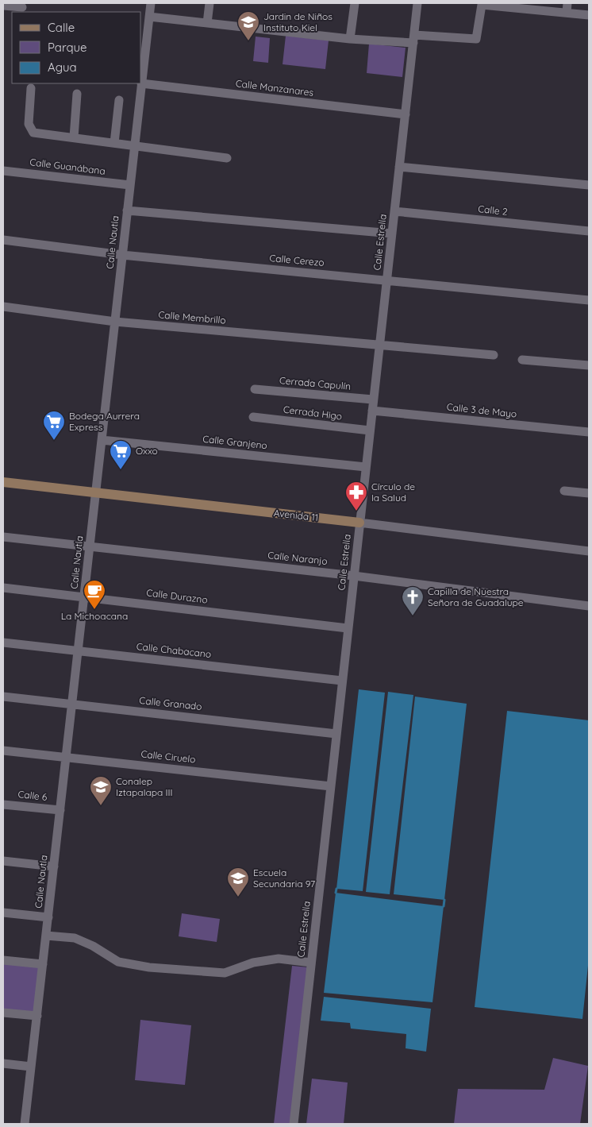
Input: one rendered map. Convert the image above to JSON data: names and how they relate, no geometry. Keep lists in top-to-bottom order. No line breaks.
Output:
{"streets":{"street":["Calle Manzanares","Calle Guanábana","Calle 2","Calle Nautla","Calle Estrella","Calle Cerezo","Calle Membrillo","Cerrada Capulín","Calle 3 de Mayo","Cerrada Higo","Calle Granjeno","Avenida 11","Calle Naranjo","Calle Durazno","Calle Chabacano","Calle Granado","Calle Ciruelo","Calle 6"]},"crossings":[["Calle Manzanares","Calle Nautla"],["Calle Manzanares","Calle Estrella"],["Calle Guanábana","Calle Nautla"],["Calle 2","Calle Estrella"],["Calle Nautla","Calle Cerezo"],["Calle Nautla","Calle Membrillo"],["Calle Nautla","Calle Granjeno"],["Calle Nautla","Avenida 11"],["Calle Nautla","Calle Naranjo"],["Calle Nautla","Calle Durazno"],["Calle Nautla","Calle Chabacano"],["Calle Nautla","Calle Granado"],["Calle Nautla","Calle Ciruelo"],["Calle Nautla","Calle 6"],["Calle Estrella","Calle Cerezo"],["Calle Estrella","Calle Membrillo"],["Calle Estrella","Cerrada Capulín"],["Calle Estrella","Calle 3 de Mayo"],["Calle Estrella","Cerrada Higo"],["Calle Estrella","Calle Granjeno"],["Calle Estrella","Avenida 11"],["Calle Estrella","Calle Naranjo"],["Calle Estrella","Calle Durazno"],["Calle Estrella","Calle Chabacano"],["Calle Estrella","Calle Granado"],["Calle Estrella","Calle Ciruelo"]],"places":{"school or university":["Jardin de Niños Instituto Kiel","Conalep Iztapalapa III","Escuela Secundaria 97"],"supermarket":["Bodega Aurrera Express","Oxxo"],"pharmacy":["Círculo de la Salud"],"cafe":["La Michoacana"],"church":["Capilla de Nuestra Señora de Guadalupe"]},"legend":["Calle","Parque","Agua"]}
